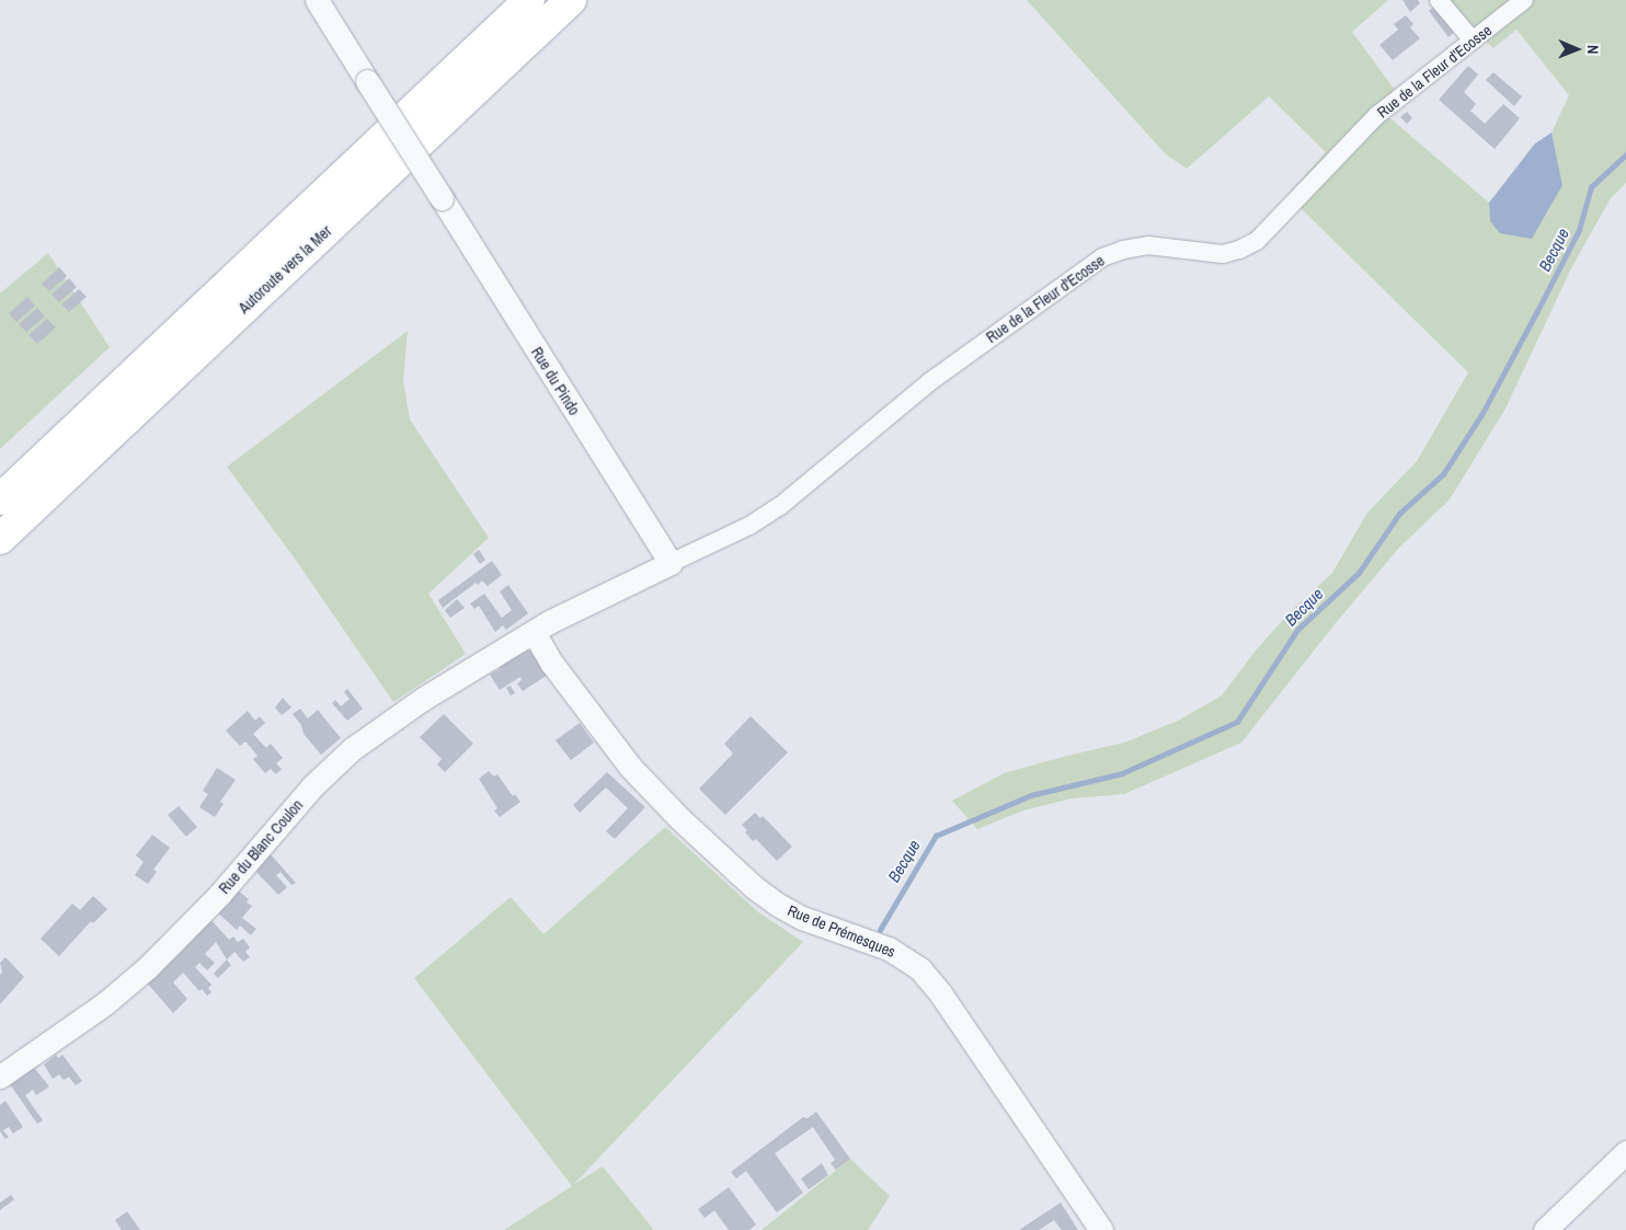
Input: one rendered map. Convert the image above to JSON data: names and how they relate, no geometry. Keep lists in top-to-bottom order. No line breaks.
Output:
{"streets":{"highway":["Autoroute vers la Mer"],"street":["Rue de la Fleur d'Ecosse","Rue du Pindo","Rue du Blanc Coulon","Rue de Prémesques"]},"crossings":[["Rue de la Fleur d'Ecosse","Rue du Pindo"],["Rue de la Fleur d'Ecosse","Rue du Blanc Coulon"],["Rue du Pindo","Rue du Blanc Coulon"],["Rue du Blanc Coulon","Rue de Prémesques"]],"water":["Becque"],"north":"right"}
